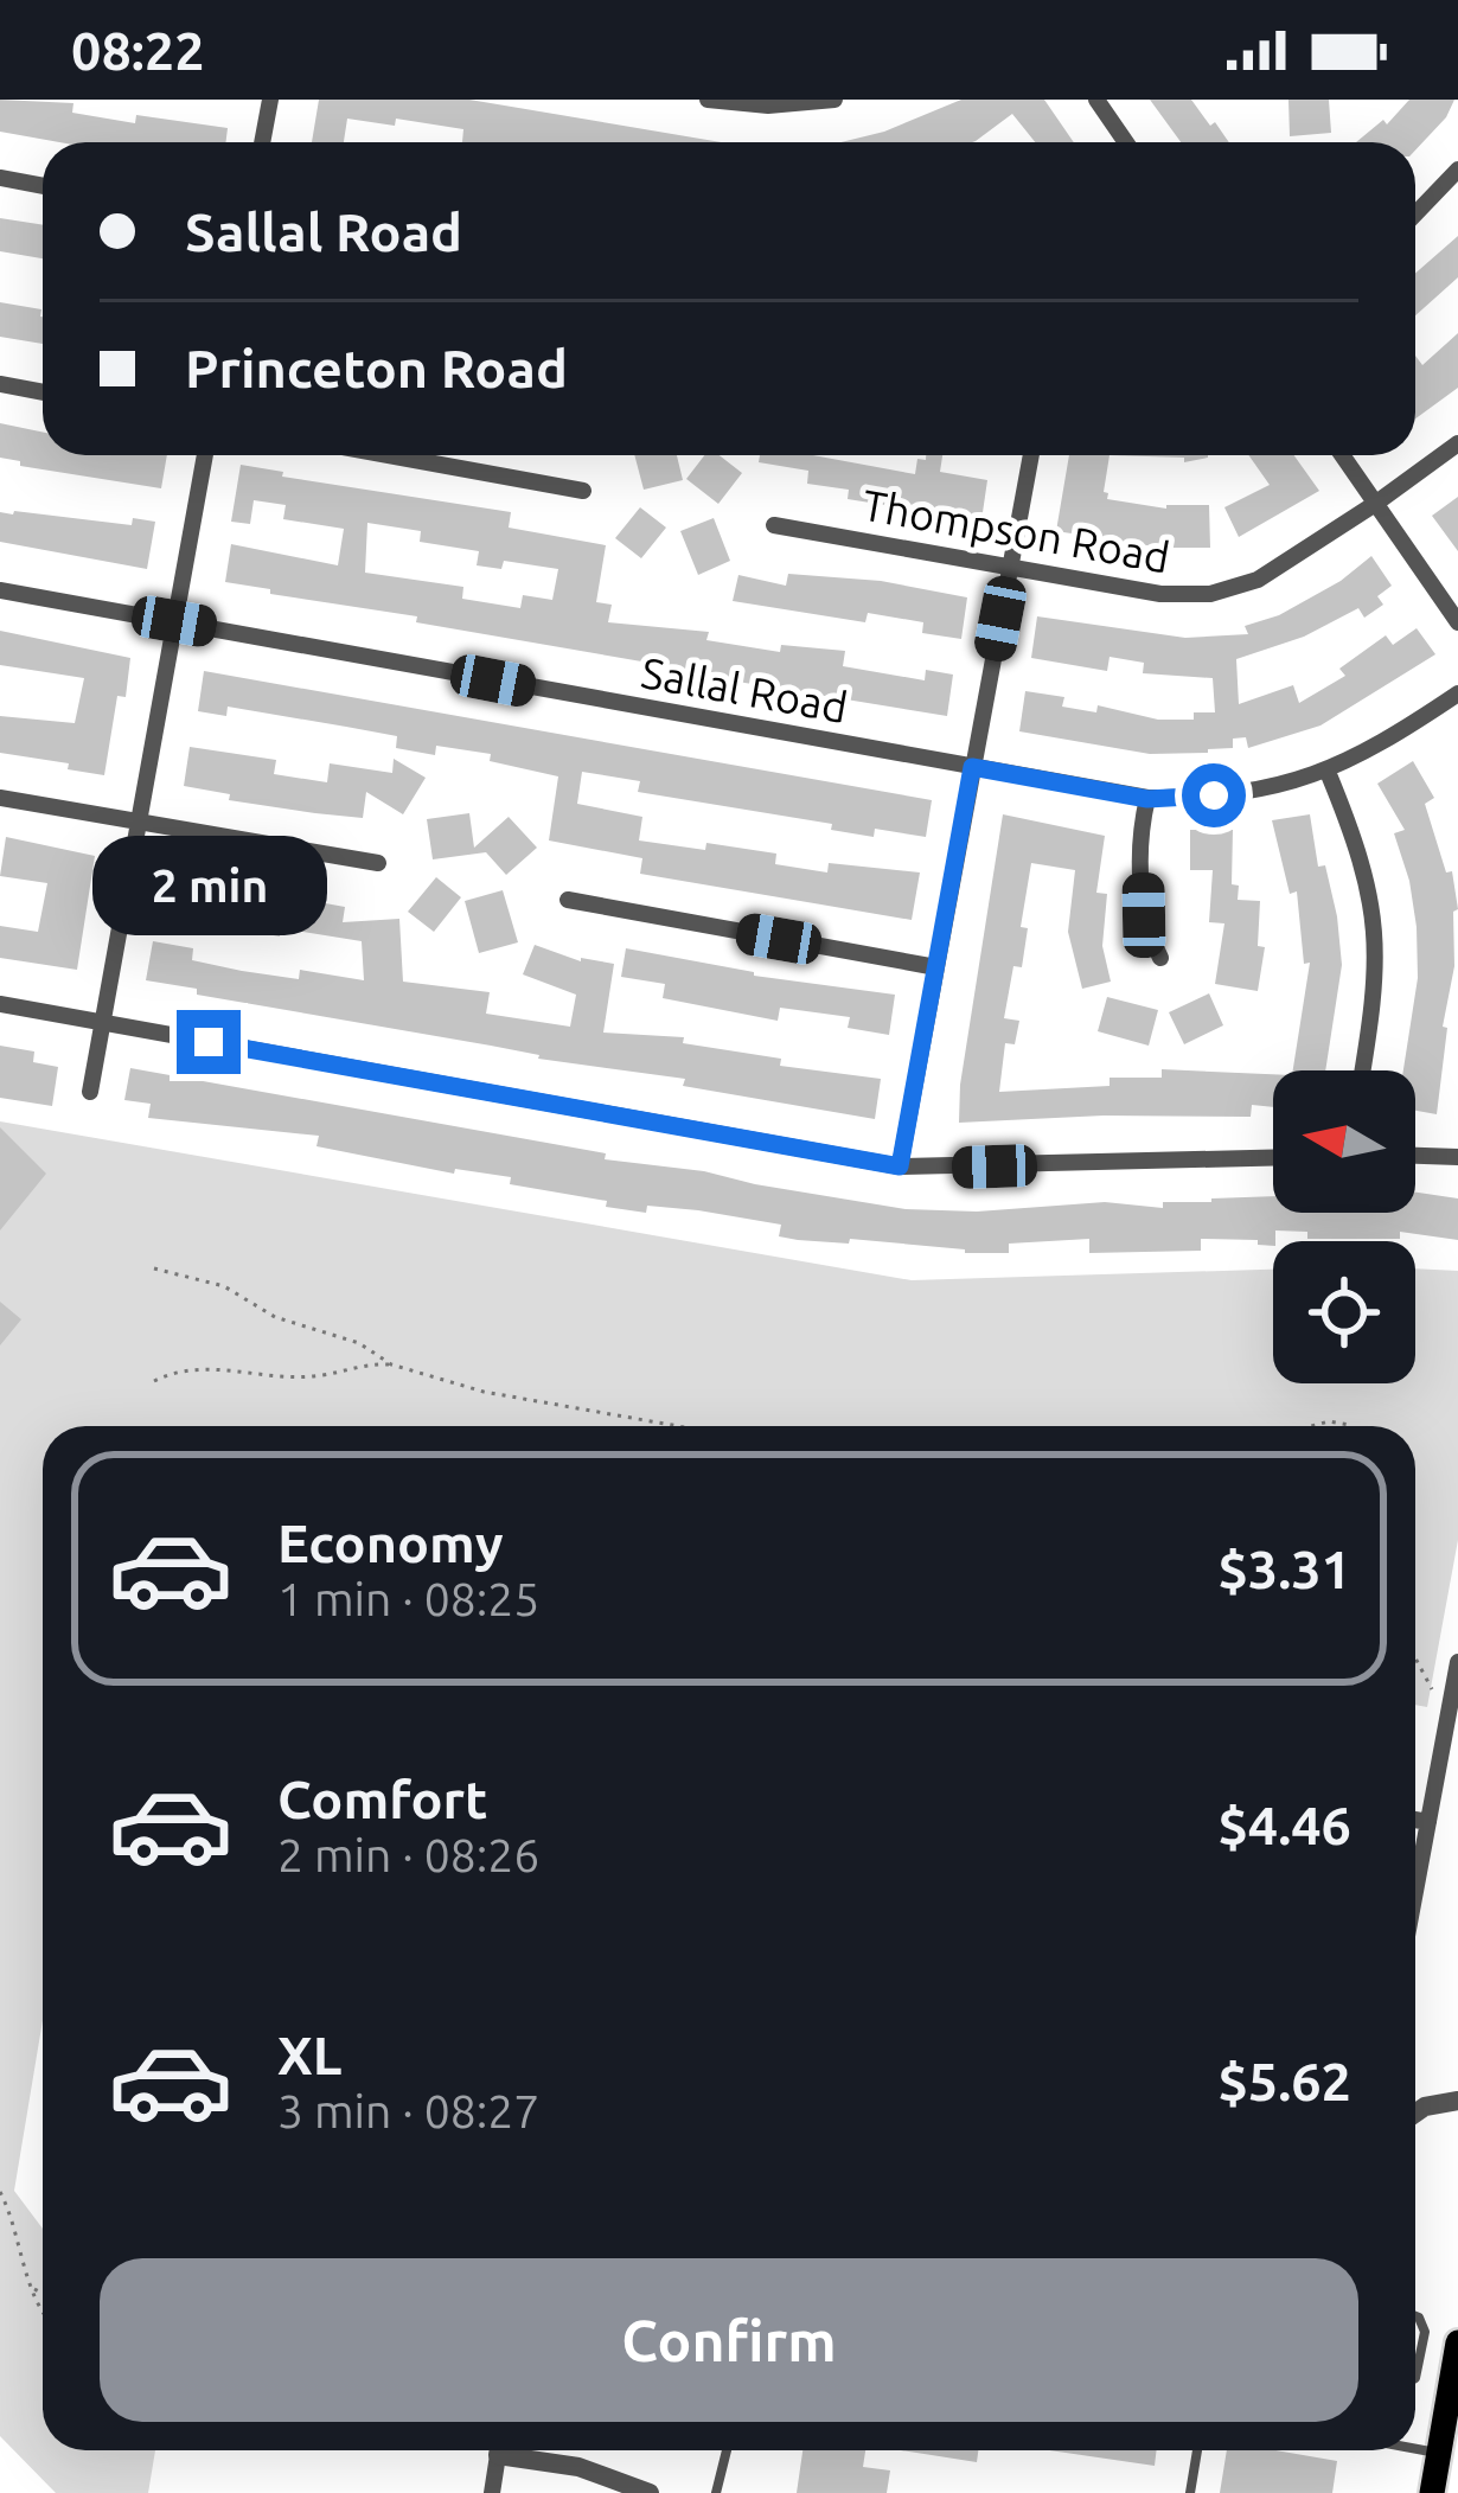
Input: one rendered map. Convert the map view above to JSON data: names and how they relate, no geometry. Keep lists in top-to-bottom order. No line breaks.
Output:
{"streets":{"street":["Thompson Road","Sallal Road"]},"north":"left","page":{"status":"08:22","banner":["Sallal Road","Princeton Road"],"bubble":"2 min","list":[{"name":"Economy","note":"1 min · 08:25","value":"$3.31"},{"name":"Comfort","note":"2 min · 08:26","value":"$4.46"},{"name":"XL","note":"3 min · 08:27","value":"$5.62"}],"buttons":"Confirm"}}
